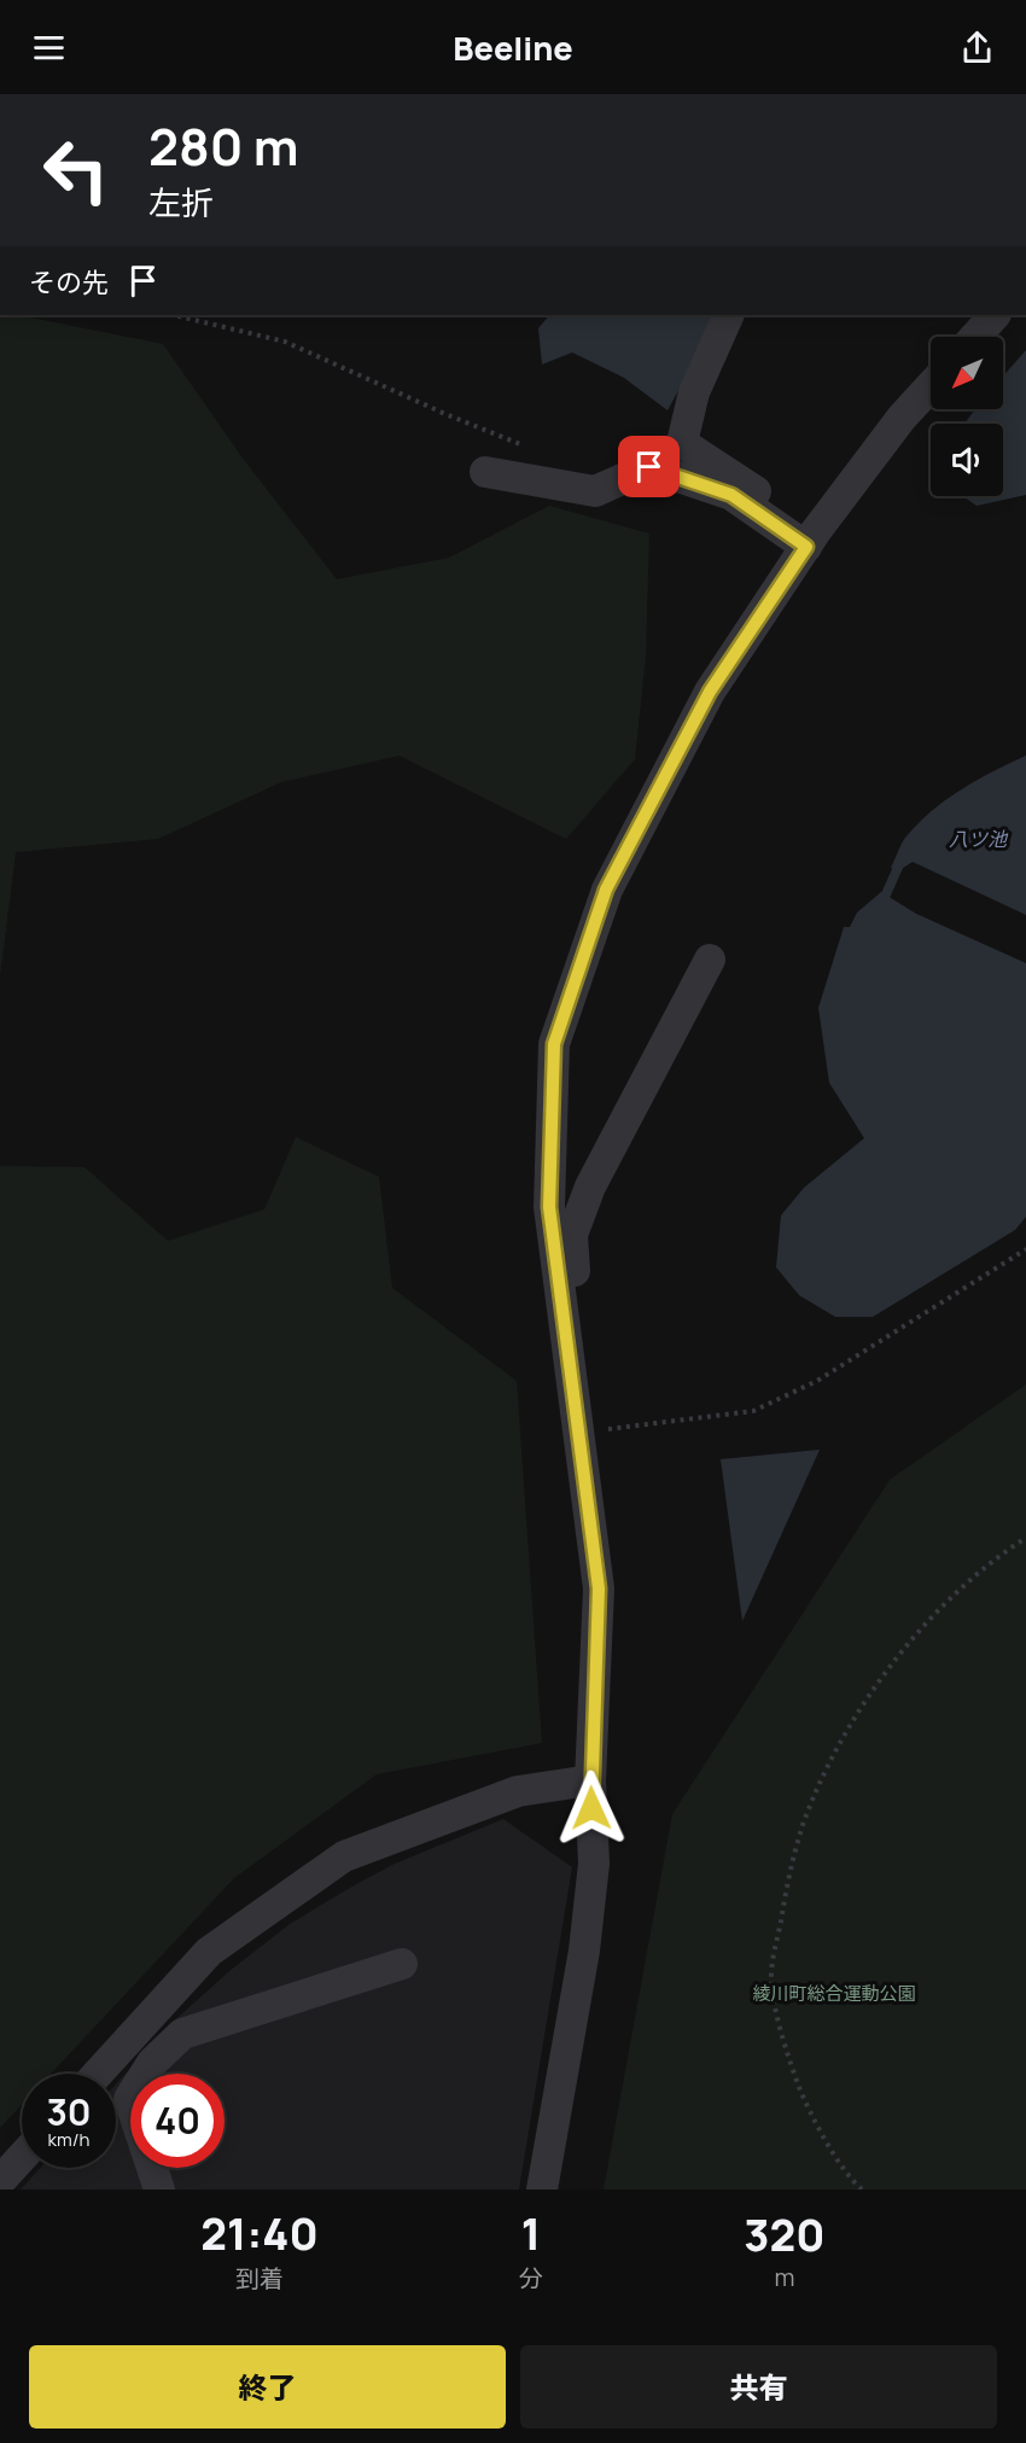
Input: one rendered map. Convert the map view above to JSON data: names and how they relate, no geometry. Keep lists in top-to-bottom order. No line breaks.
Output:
{"water":["八ツ池"],"parks":["綾川町総合運動公園"],"north":"bottom left","page":{"header":"Beeline","turn":["280 m","左折"],"then":"その先","speed":"30 km/h","limit":"40","eta":["21:40","到着","1","分","320","m"],"buttons":["終了","共有"]}}
